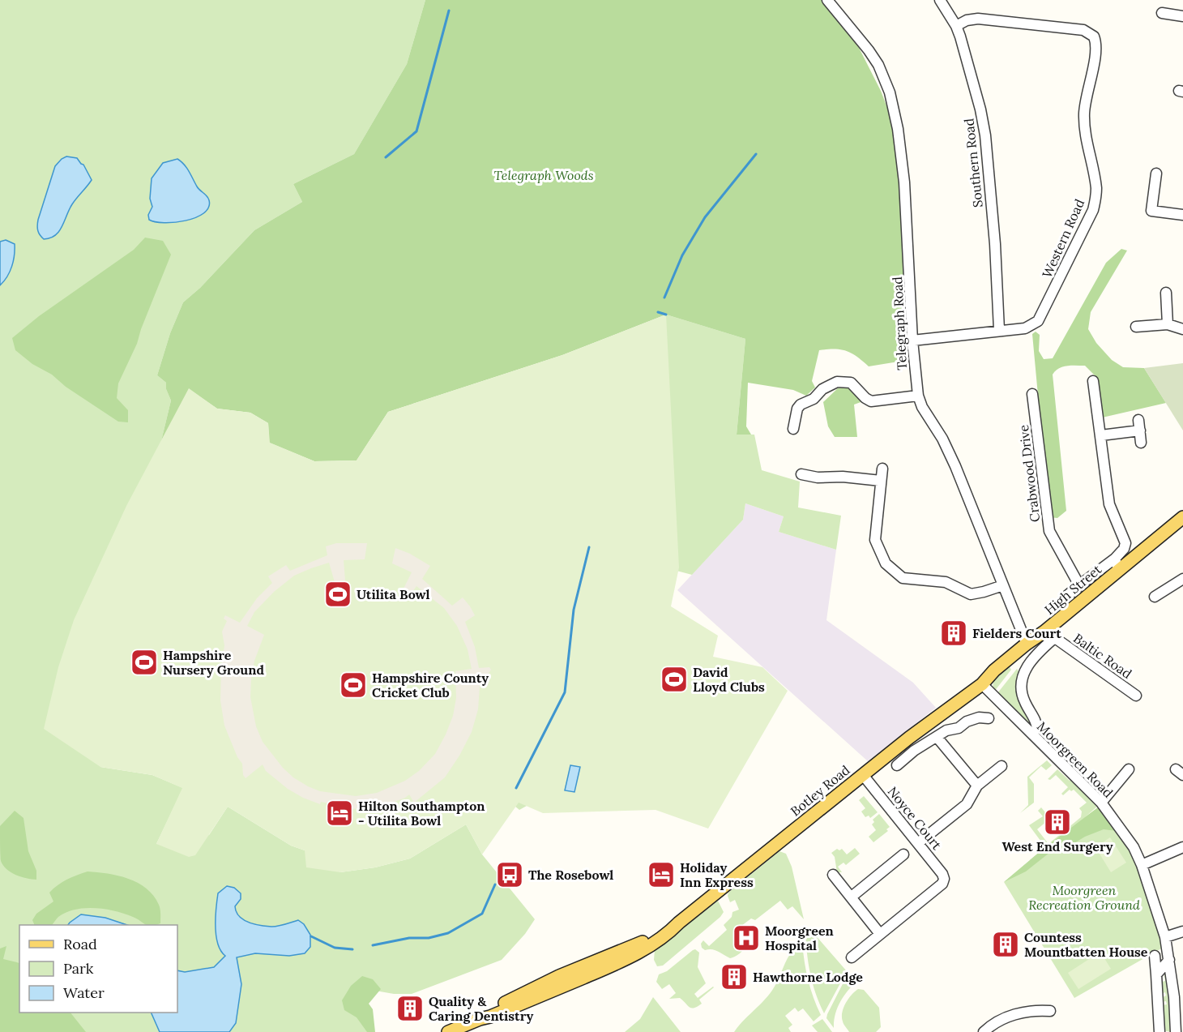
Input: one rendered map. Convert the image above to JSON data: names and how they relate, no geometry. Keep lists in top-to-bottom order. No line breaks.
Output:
{"streets":{"main road":["High Street","Botley Road"],"street":["Southern Road","Western Road","Telegraph Road","Crabwood Drive","Baltic Road","Moorgreen Road","Noyce Court"]},"crossings":[["Southern Road","Western Road"],["Western Road","Telegraph Road"],["Telegraph Road","High Street"],["High Street","Baltic Road"],["High Street","Moorgreen Road"],["High Street","Botley Road"],["Moorgreen Road","Botley Road"],["Botley Road","Noyce Court"]],"parks":["Telegraph Woods","Moorgreen Recreation Ground"],"places":{"sports":["Utilita Bowl","Hampshire Nursery Ground","David Lloyd Clubs","Hampshire County Cricket Club"],"building":["Fielders Court","West End Surgery","Countess Mountbatten House","Hawthorne Lodge","Quality & Caring Dentistry"],"hotel":["Hilton Southampton - Utilita Bowl","Holiday Inn Express"],"bus stop":["The Rosebowl"],"hospital":["Moorgreen Hospital"]},"legend":["Road","Park","Water"]}
